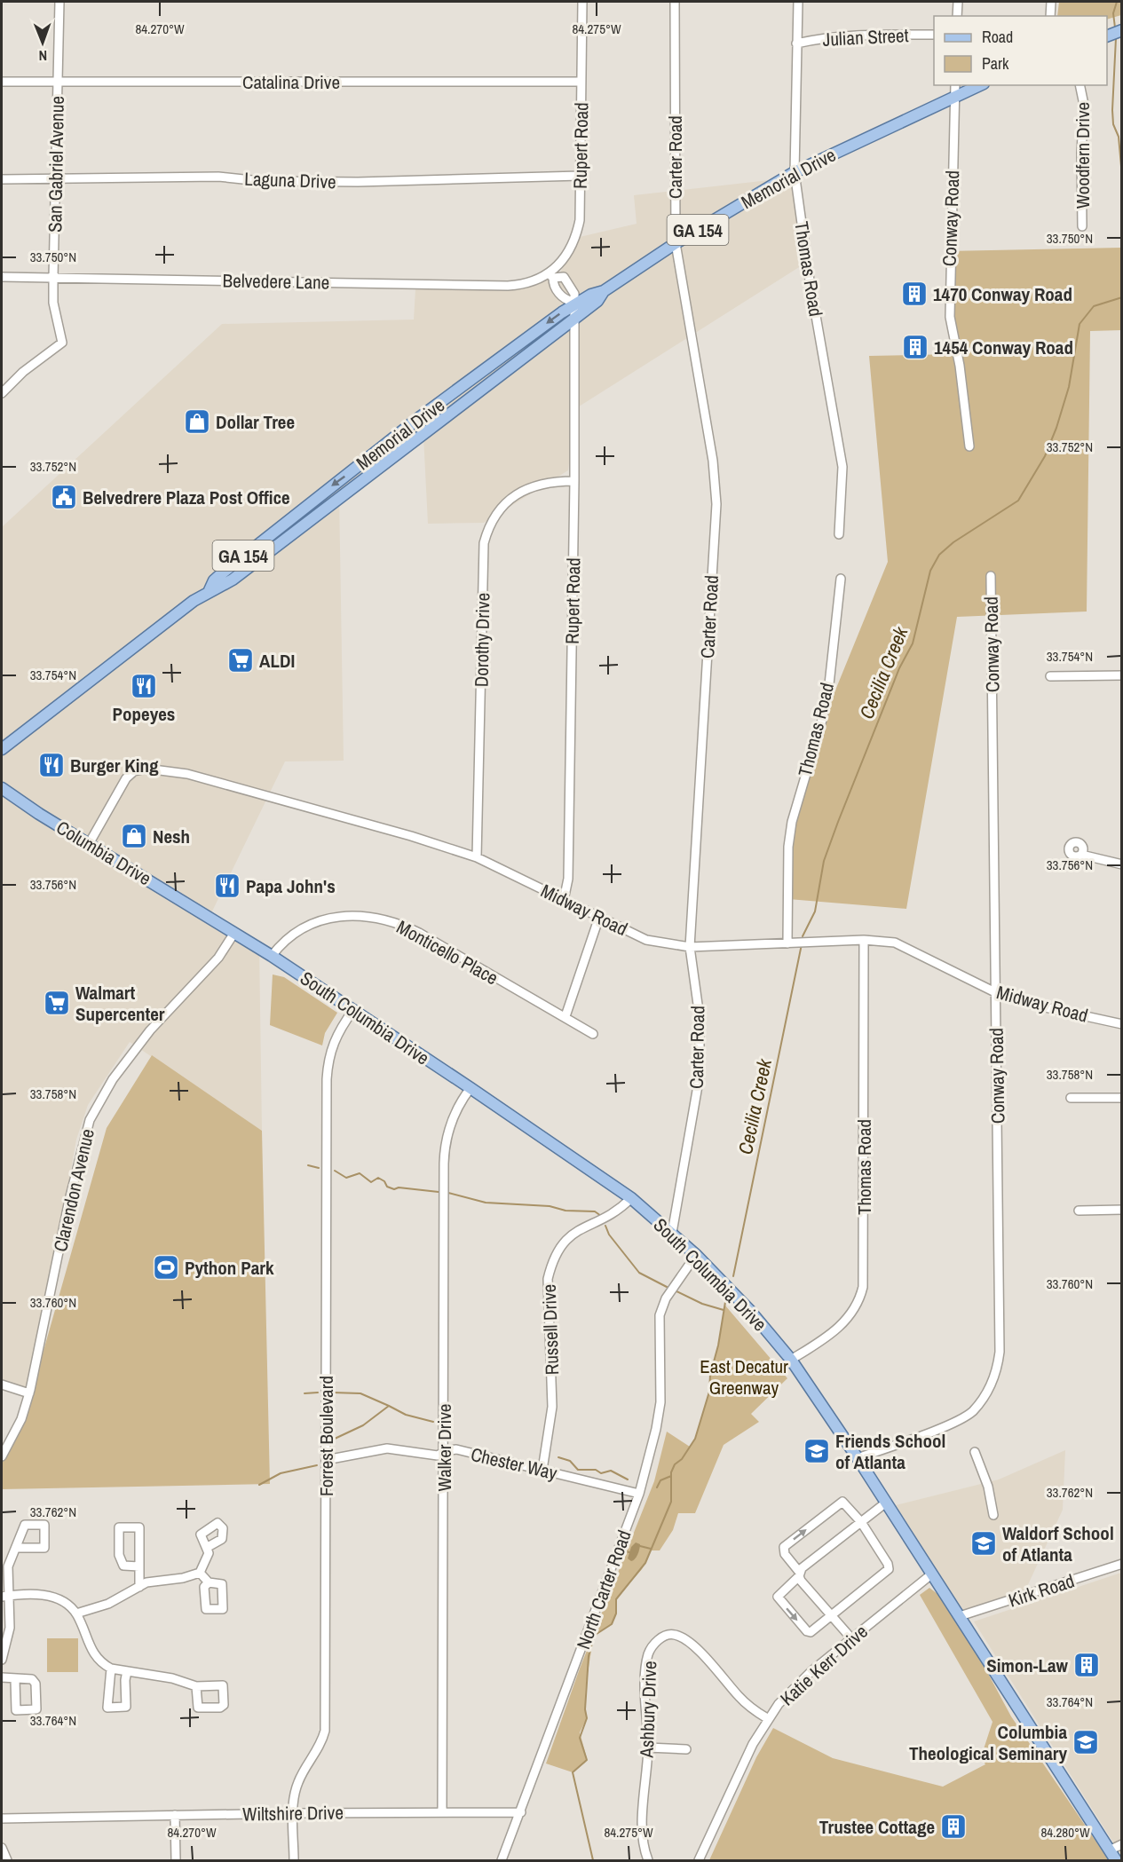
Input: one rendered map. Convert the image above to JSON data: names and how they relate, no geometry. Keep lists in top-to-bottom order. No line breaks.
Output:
{"streets":{"main road":["Memorial Drive","GA 154","Columbia Drive","South Columbia Drive"],"street":["Julian Street","Catalina Drive","Rupert Road","Woodfern Drive","Carter Road","San Gabriel Avenue","Laguna Drive","Conway Road","Thomas Road","Belvedere Lane","Dorothy Drive","Midway Road","Monticello Place","Clarendon Avenue","Russell Drive","Forrest Boulevard","Walker Drive","Chester Way","North Carter Road","Kirk Road","Katie Kerr Drive","Ashbury Drive","Wiltshire Drive"]},"crossings":[["Julian Street","Thomas Road"],["Catalina Drive","Rupert Road"],["Catalina Drive","San Gabriel Avenue"],["Rupert Road","Memorial Drive"],["Rupert Road","Laguna Drive"],["Rupert Road","Belvedere Lane"],["Rupert Road","Dorothy Drive"],["Rupert Road","Midway Road"],["Carter Road","Memorial Drive"],["Carter Road","Midway Road"],["Carter Road","South Columbia Drive"],["San Gabriel Avenue","Laguna Drive"],["San Gabriel Avenue","Belvedere Lane"],["Memorial Drive","Conway Road"],["Memorial Drive","Thomas Road"],["Conway Road","Midway Road"],["Conway Road","South Columbia Drive"],["Thomas Road","Midway Road"],["Thomas Road","South Columbia Drive"],["Dorothy Drive","Midway Road"],["Columbia Drive","Midway Road"],["Columbia Drive","South Columbia Drive"],["Columbia Drive","Clarendon Avenue"],["Monticello Place","South Columbia Drive"],["South Columbia Drive","Clarendon Avenue"],["South Columbia Drive","Russell Drive"],["South Columbia Drive","Forrest Boulevard"],["South Columbia Drive","Walker Drive"],["South Columbia Drive","North Carter Road"],["South Columbia Drive","Kirk Road"],["South Columbia Drive","Katie Kerr Drive"],["Russell Drive","Chester Way"],["Forrest Boulevard","Chester Way"],["Forrest Boulevard","Wiltshire Drive"],["Walker Drive","Chester Way"],["Walker Drive","Wiltshire Drive"],["Chester Way","North Carter Road"],["North Carter Road","Wiltshire Drive"],["Katie Kerr Drive","Ashbury Drive"]],"water":["Cecilia Creek"],"parks":["East Decatur Greenway"],"places":{"building":["1470 Conway Road","1454 Conway Road","Simon-Law","Trustee Cottage"],"shop":["Dollar Tree","Nesh"],"public building":["Belvedrere Plaza Post Office"],"supermarket":["ALDI","Walmart Supercenter"],"restaurant":["Popeyes","Burger King","Papa John's"],"sports":["Python Park"],"school or university":["Friends School of Atlanta","Waldorf School of Atlanta","Columbia Theological Seminary"]},"legend":["Road","Park"],"north":"bottom","coordinates":["84.270°W","84.275°W","33.750°N","33.752°N","33.754°N","33.756°N","33.758°N","33.760°N","33.762°N","33.764°N","84.280°W"]}
